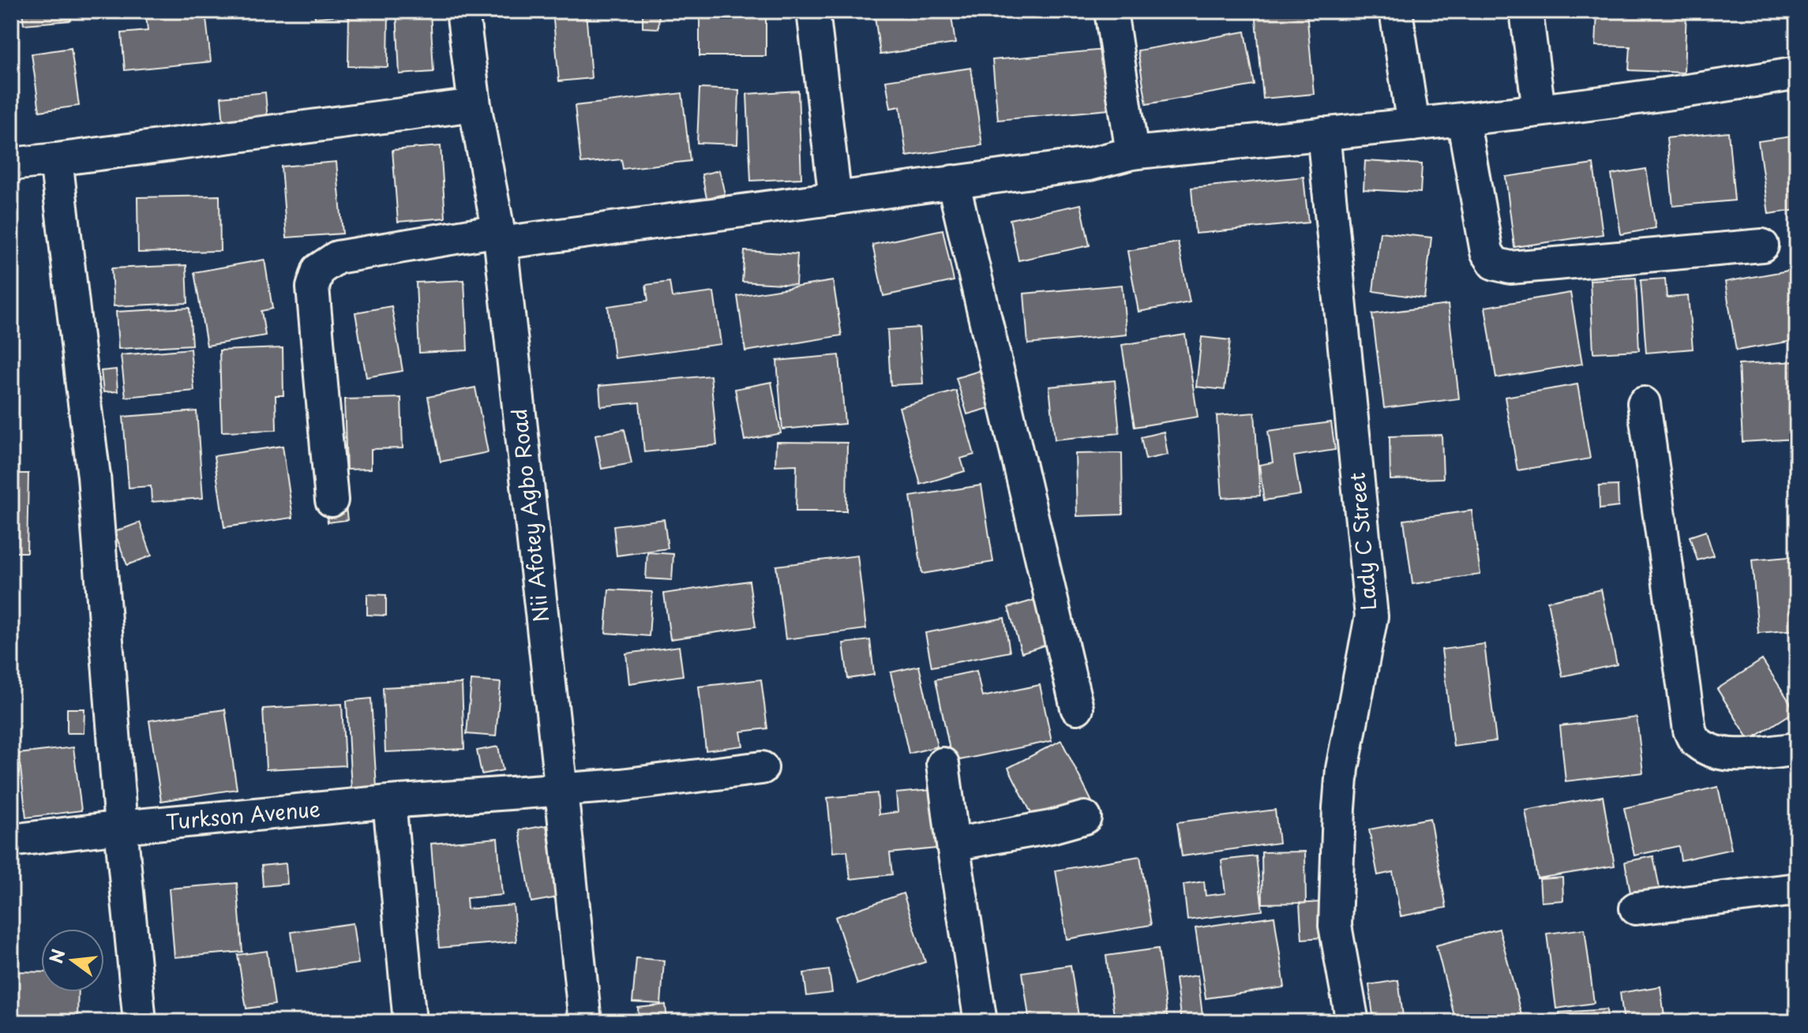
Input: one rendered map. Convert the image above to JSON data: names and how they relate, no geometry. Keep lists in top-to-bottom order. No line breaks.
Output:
{"streets":{"street":["Nii Afotey Agbo Road","Lady C Street","Turkson Avenue"]},"crossings":[["Nii Afotey Agbo Road","Turkson Avenue"]],"north":"left"}
